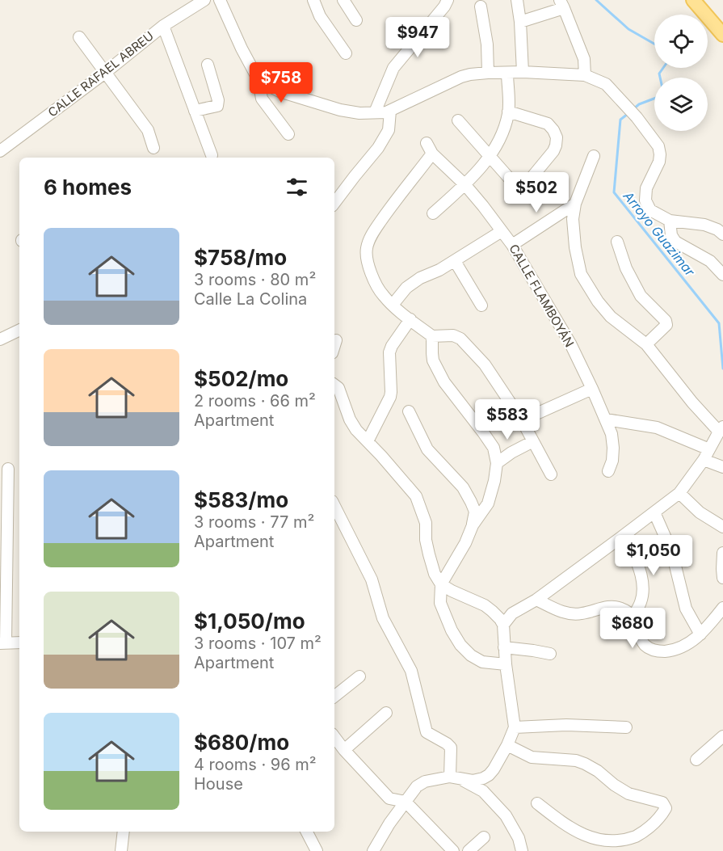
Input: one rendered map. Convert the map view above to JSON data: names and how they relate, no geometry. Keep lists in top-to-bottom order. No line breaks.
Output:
{"streets":{"street":["CALLE RAFAEL ABREU","CALLE FLAMBOYÁN"]},"water":["Arroyo Guazimar"],"page":{"price":["$947","$758","$502","$583","$1,050","$680"],"heading":"6 homes","list":[{"name":"$758/mo","note":"3 rooms · 80 m² · Calle La Colina"},{"name":"$502/mo","note":"2 rooms · 66 m² · Apartment"},{"name":"$583/mo","note":"3 rooms · 77 m² · Apartment"},{"name":"$1,050/mo","note":"3 rooms · 107 m² · Apartment"},{"name":"$680/mo","note":"4 rooms · 96 m² · House"}]}}
